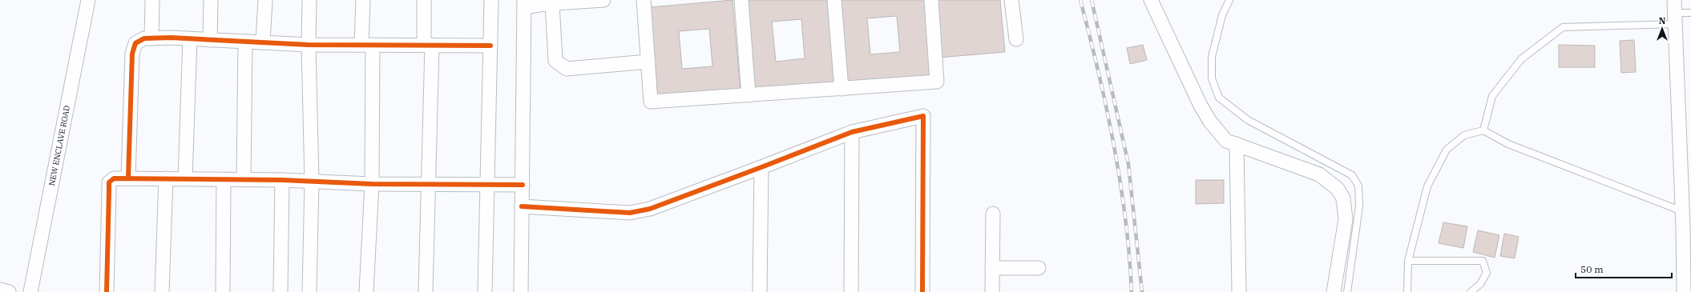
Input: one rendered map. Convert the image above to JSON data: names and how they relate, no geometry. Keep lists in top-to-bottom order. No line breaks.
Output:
{"streets":{"street":["NEW ENCLAVE ROAD"]},"scale_bar":"50 m","north":"top"}
